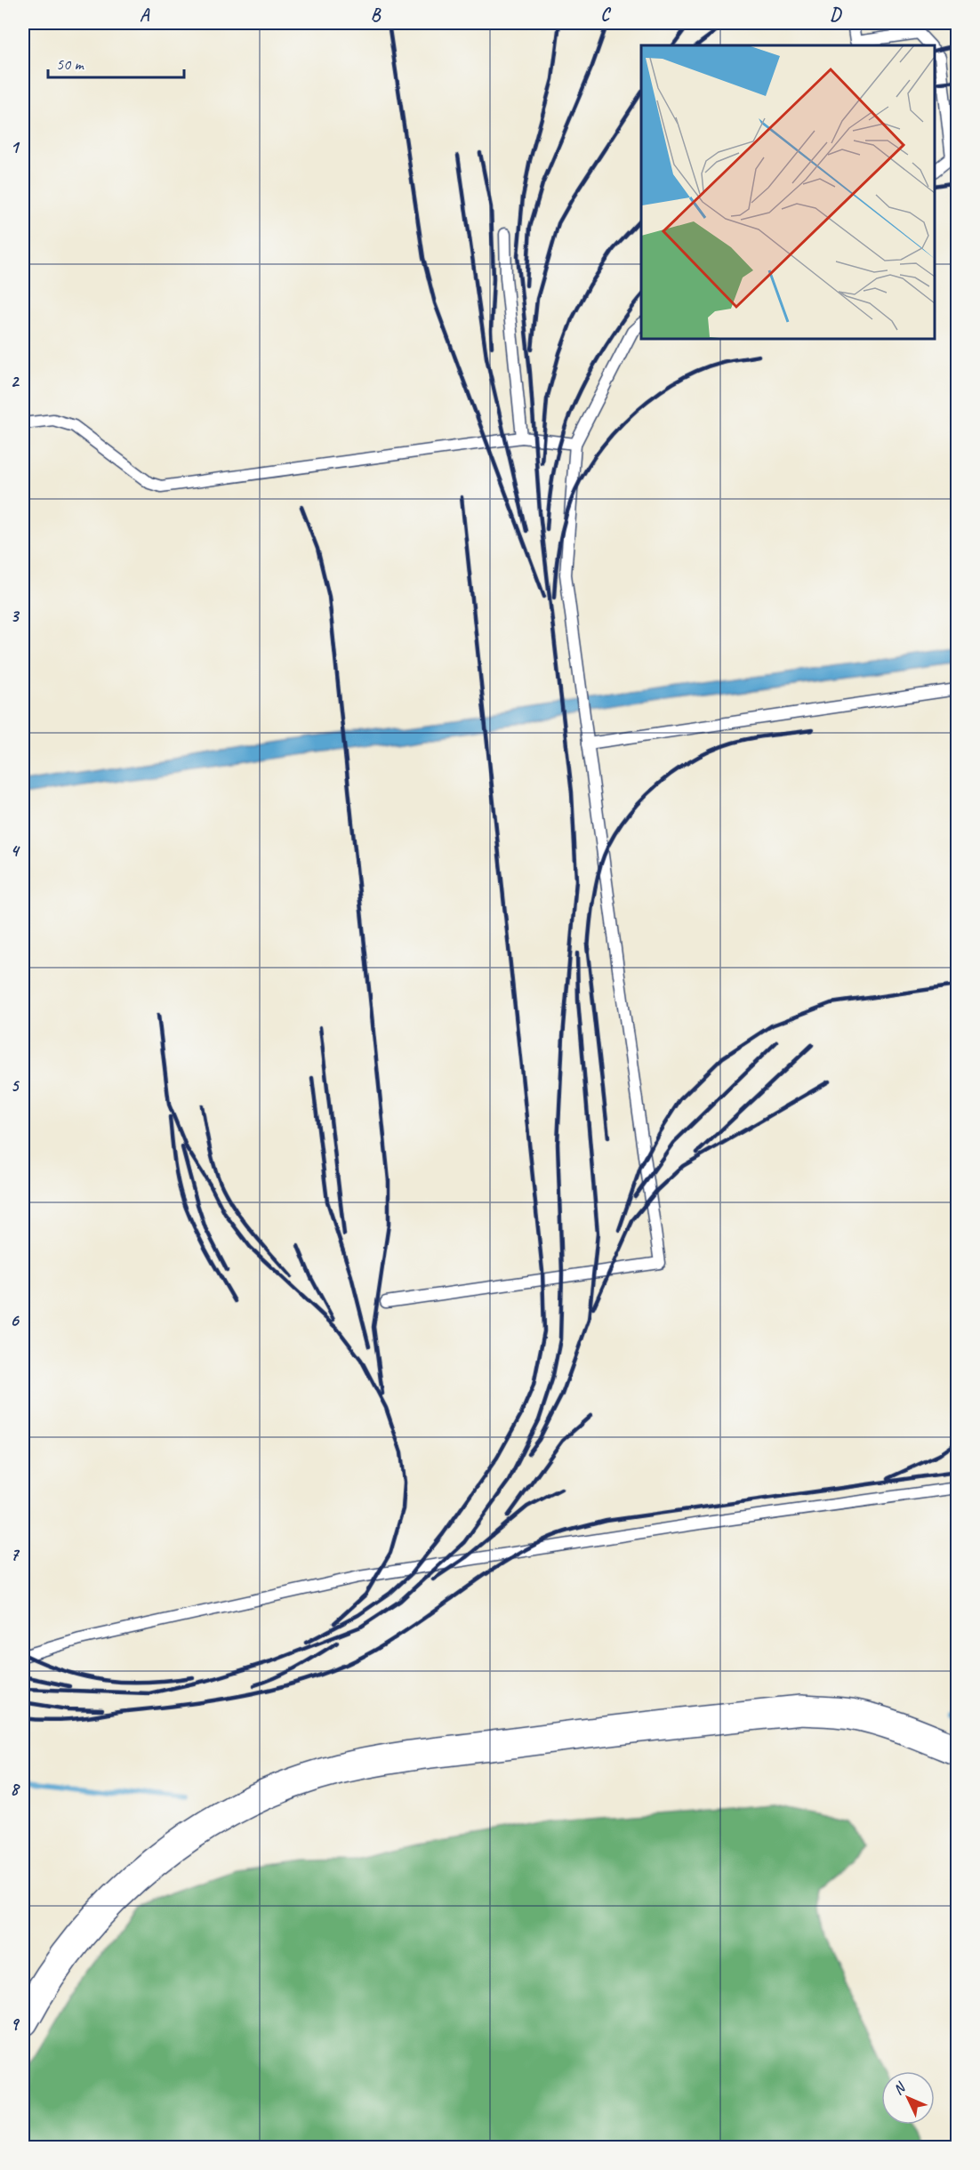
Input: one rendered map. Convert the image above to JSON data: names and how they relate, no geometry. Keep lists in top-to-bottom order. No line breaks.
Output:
{"scale_bar":"50 m","north":"top left","grid":{"columns":["A","B","C","D"],"rows":["1","2","3","4","5","6","7","8","9"]}}
